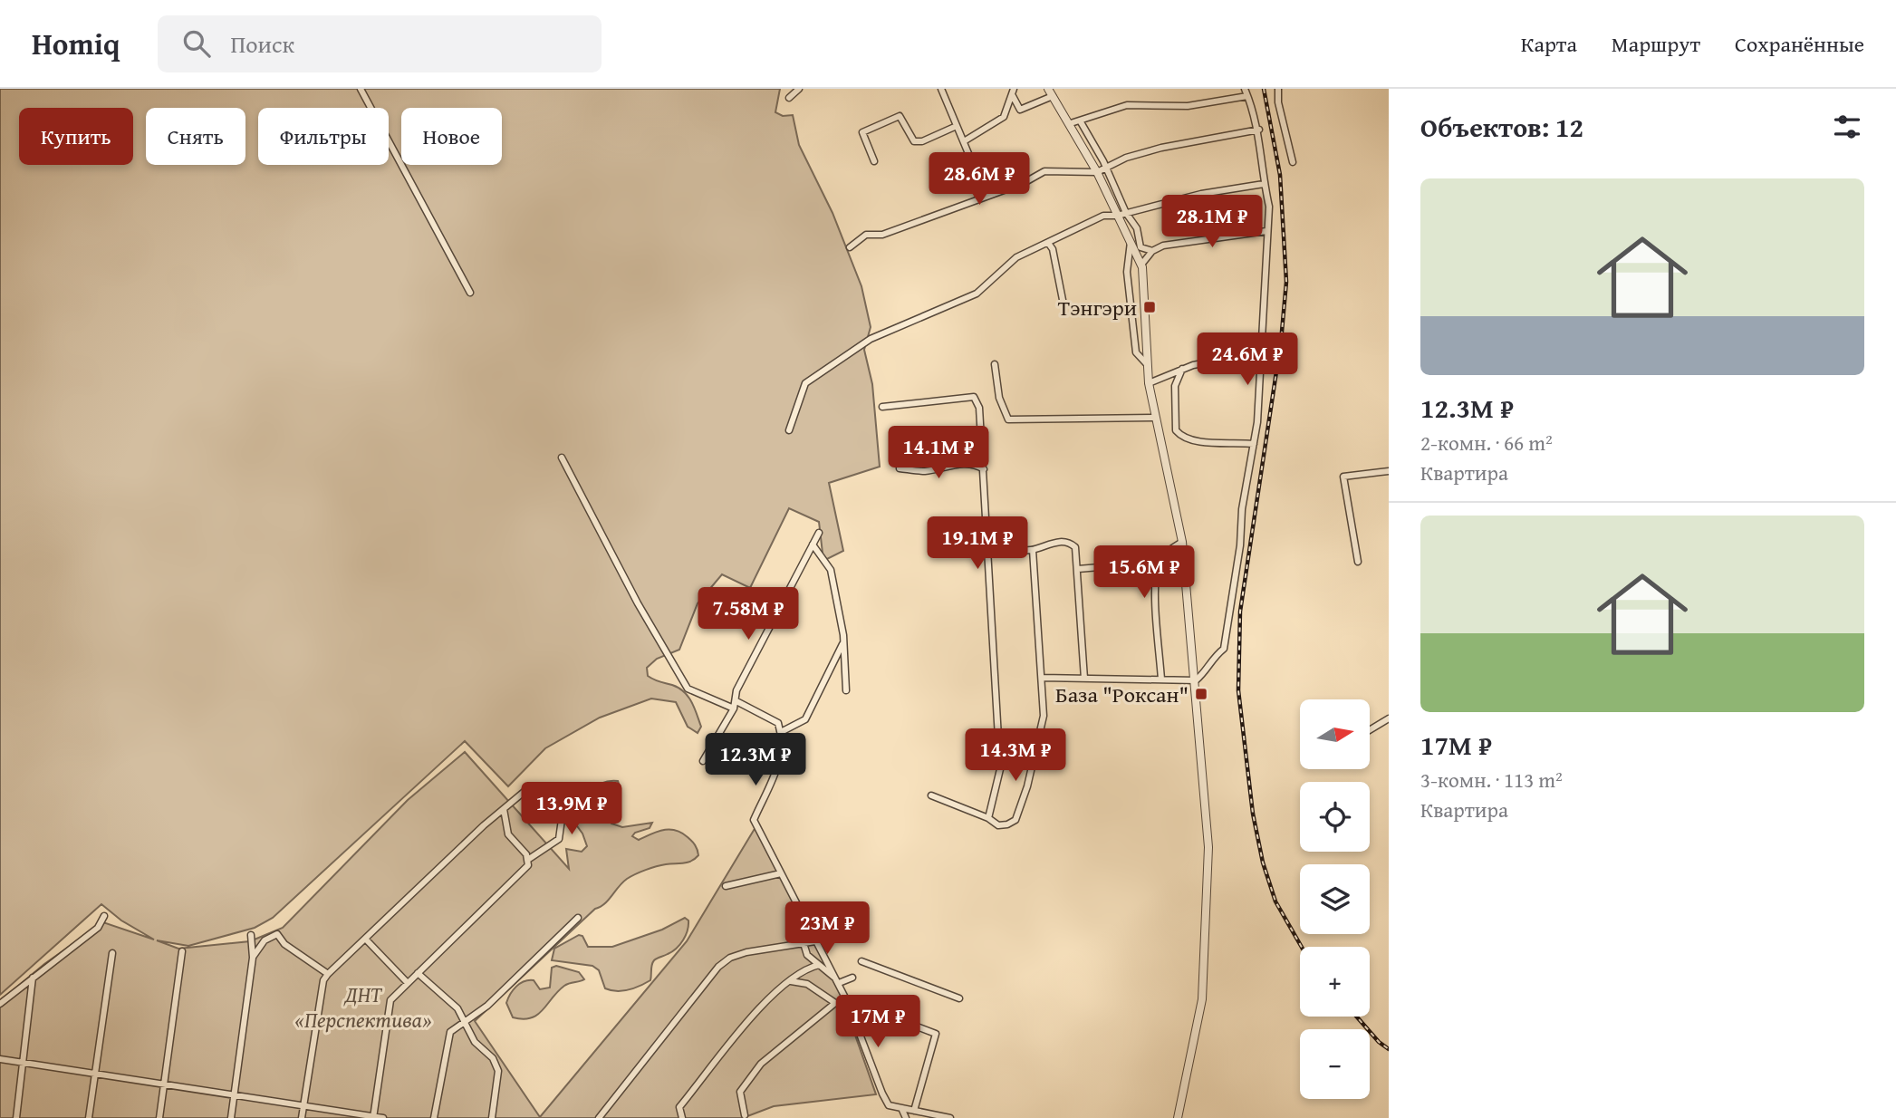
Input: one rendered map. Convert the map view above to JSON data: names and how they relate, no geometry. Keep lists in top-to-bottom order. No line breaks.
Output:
{"parks":["ДНТ «Перспектива»"],"places":{"transit":["Тэнгэри","База \"Роксан\""]},"north":"right","page":{"header":"Homiq","search":"Поиск","nav":["Карта","Маршрут","Сохранённые"],"heading":"Объектов: 12","chip":["Купить","Снять","Фильтры","Новое"],"price":["28.6M ₽","28.1M ₽","24.6M ₽","14.1M ₽","19.1M ₽","15.6M ₽","7.58M ₽","14.3M ₽","12.3M ₽","13.9M ₽","23M ₽","17M ₽"],"list":[{"name":"12.3M ₽","note":"2-комн. · 66 m² · Квартира"},{"name":"17M ₽","note":"3-комн. · 113 m² · Квартира"}],"map_buttons":["+","−"]}}
